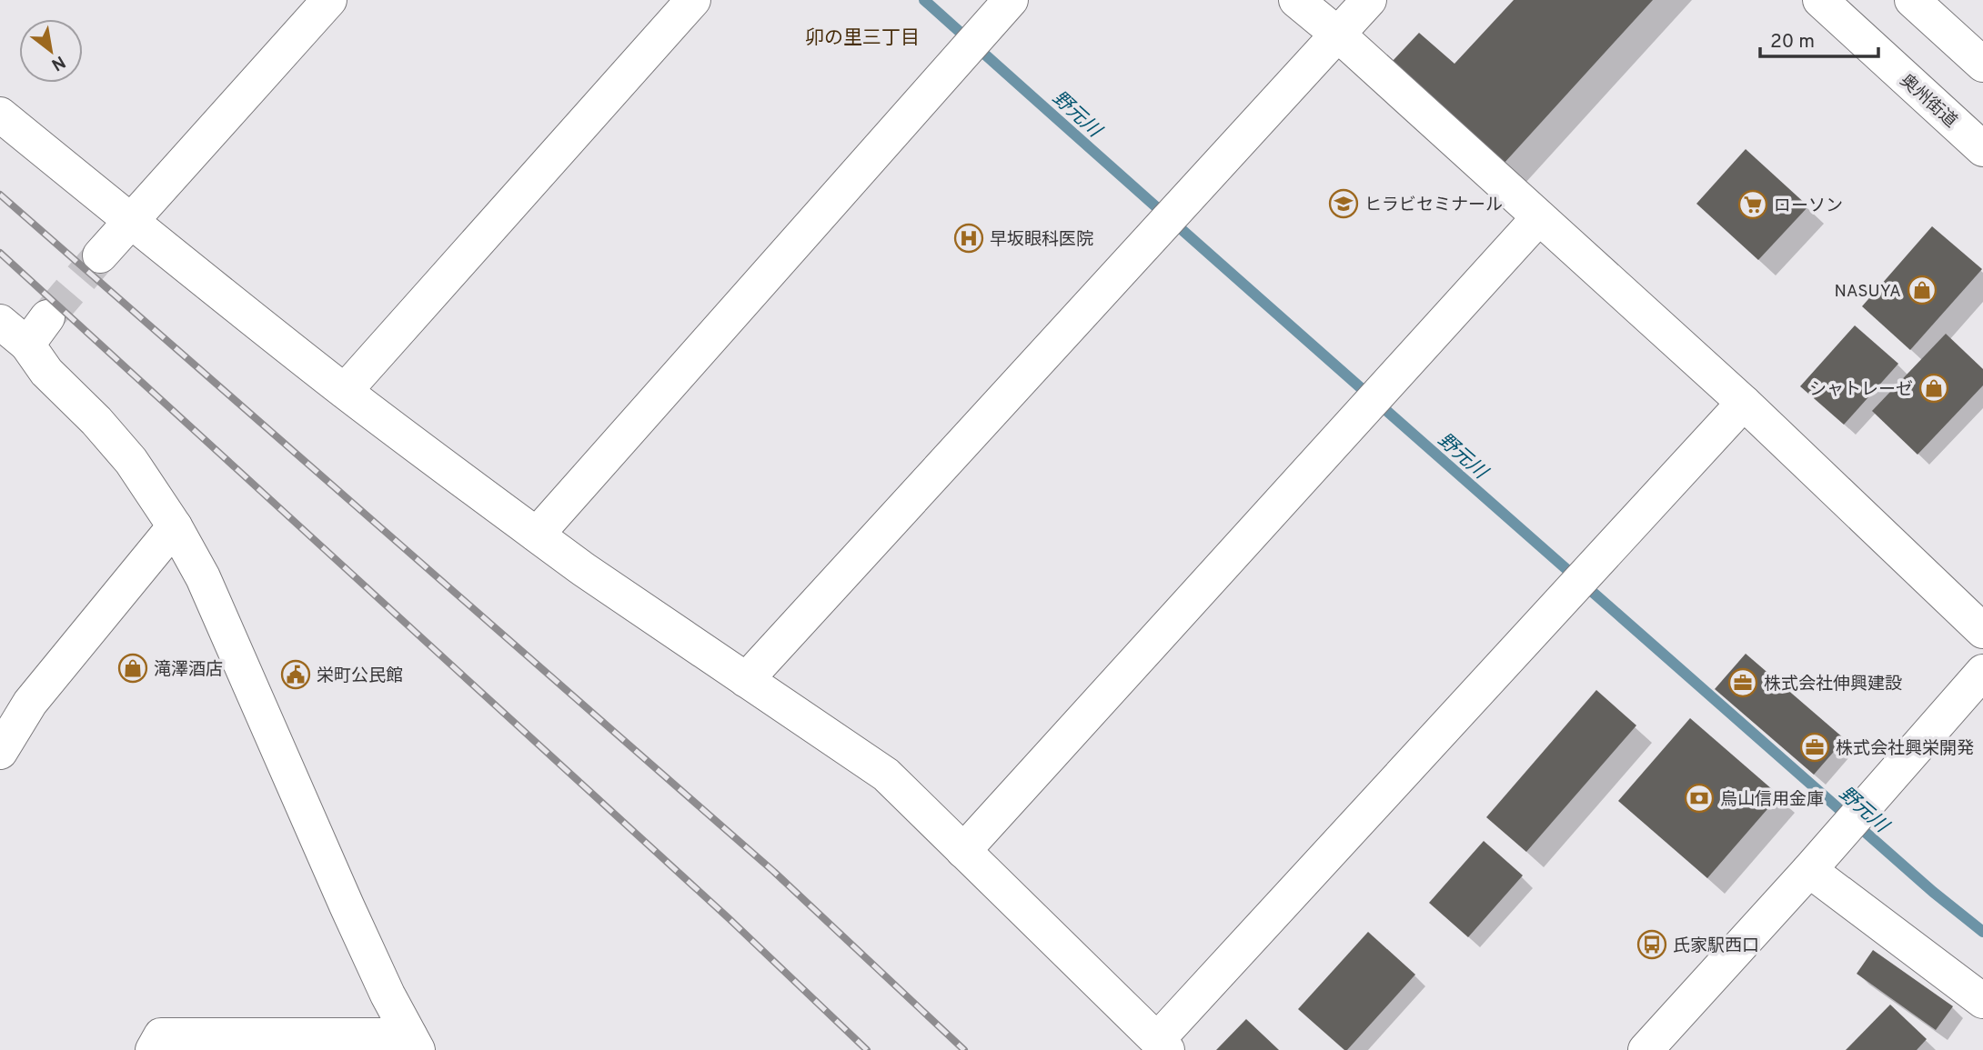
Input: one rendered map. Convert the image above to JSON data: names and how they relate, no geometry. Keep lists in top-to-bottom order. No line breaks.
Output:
{"streets":{"main road":["奥州街道"]},"districts":["卯の里三丁目"],"water":["野元川"],"places":{"school or university":["ヒラビセミナール"],"supermarket":["ローソン"],"hospital":["早坂眼科医院"],"shop":["NASUYA","シャトレーゼ","滝澤酒店"],"public building":["栄町公民館"],"office":["株式会社伸興建設","株式会社興栄開発"],"bank":["烏山信用金庫"],"bus stop":["氏家駅西口"]},"scale_bar":"20 m","north":"bottom right"}
